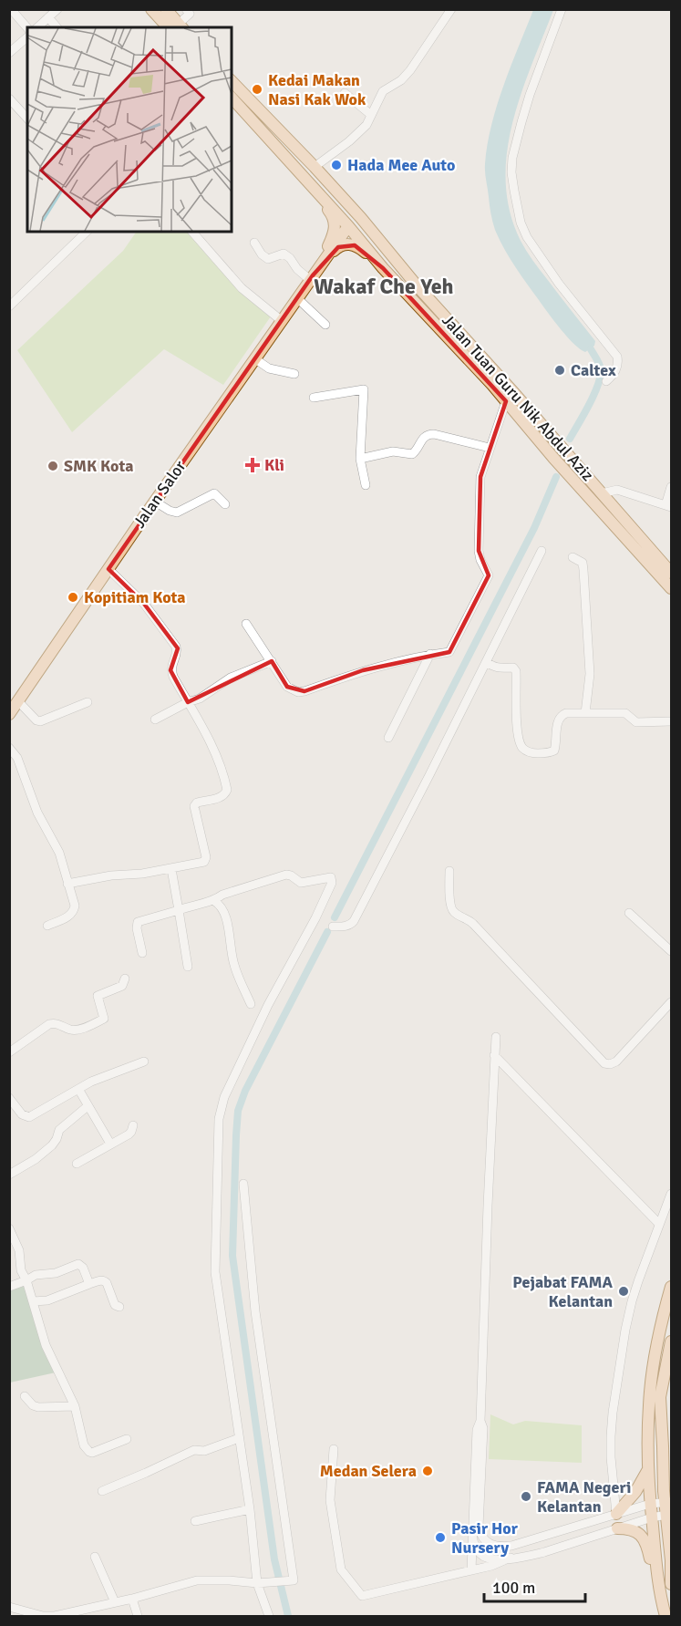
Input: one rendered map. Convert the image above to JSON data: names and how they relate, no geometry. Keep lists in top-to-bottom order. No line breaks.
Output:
{"streets":{"main road":["Jalan Tuan Guru Nik Abdul Aziz","Jalan Salor"]},"crossings":[["Jalan Tuan Guru Nik Abdul Aziz","Jalan Salor"]],"districts":["Wakaf Che Yeh"],"places":{"other":["Kedai Makan Nasi Kak Wok","Hada Mee Auto","Caltex","SMK Kota","Kopitiam Kota","Pejabat FAMA Kelantan","Medan Selera","FAMA Negeri Kelantan","Pasir Hor Nursery"],"health":["Kli"]},"scale_bar":"100 m"}
